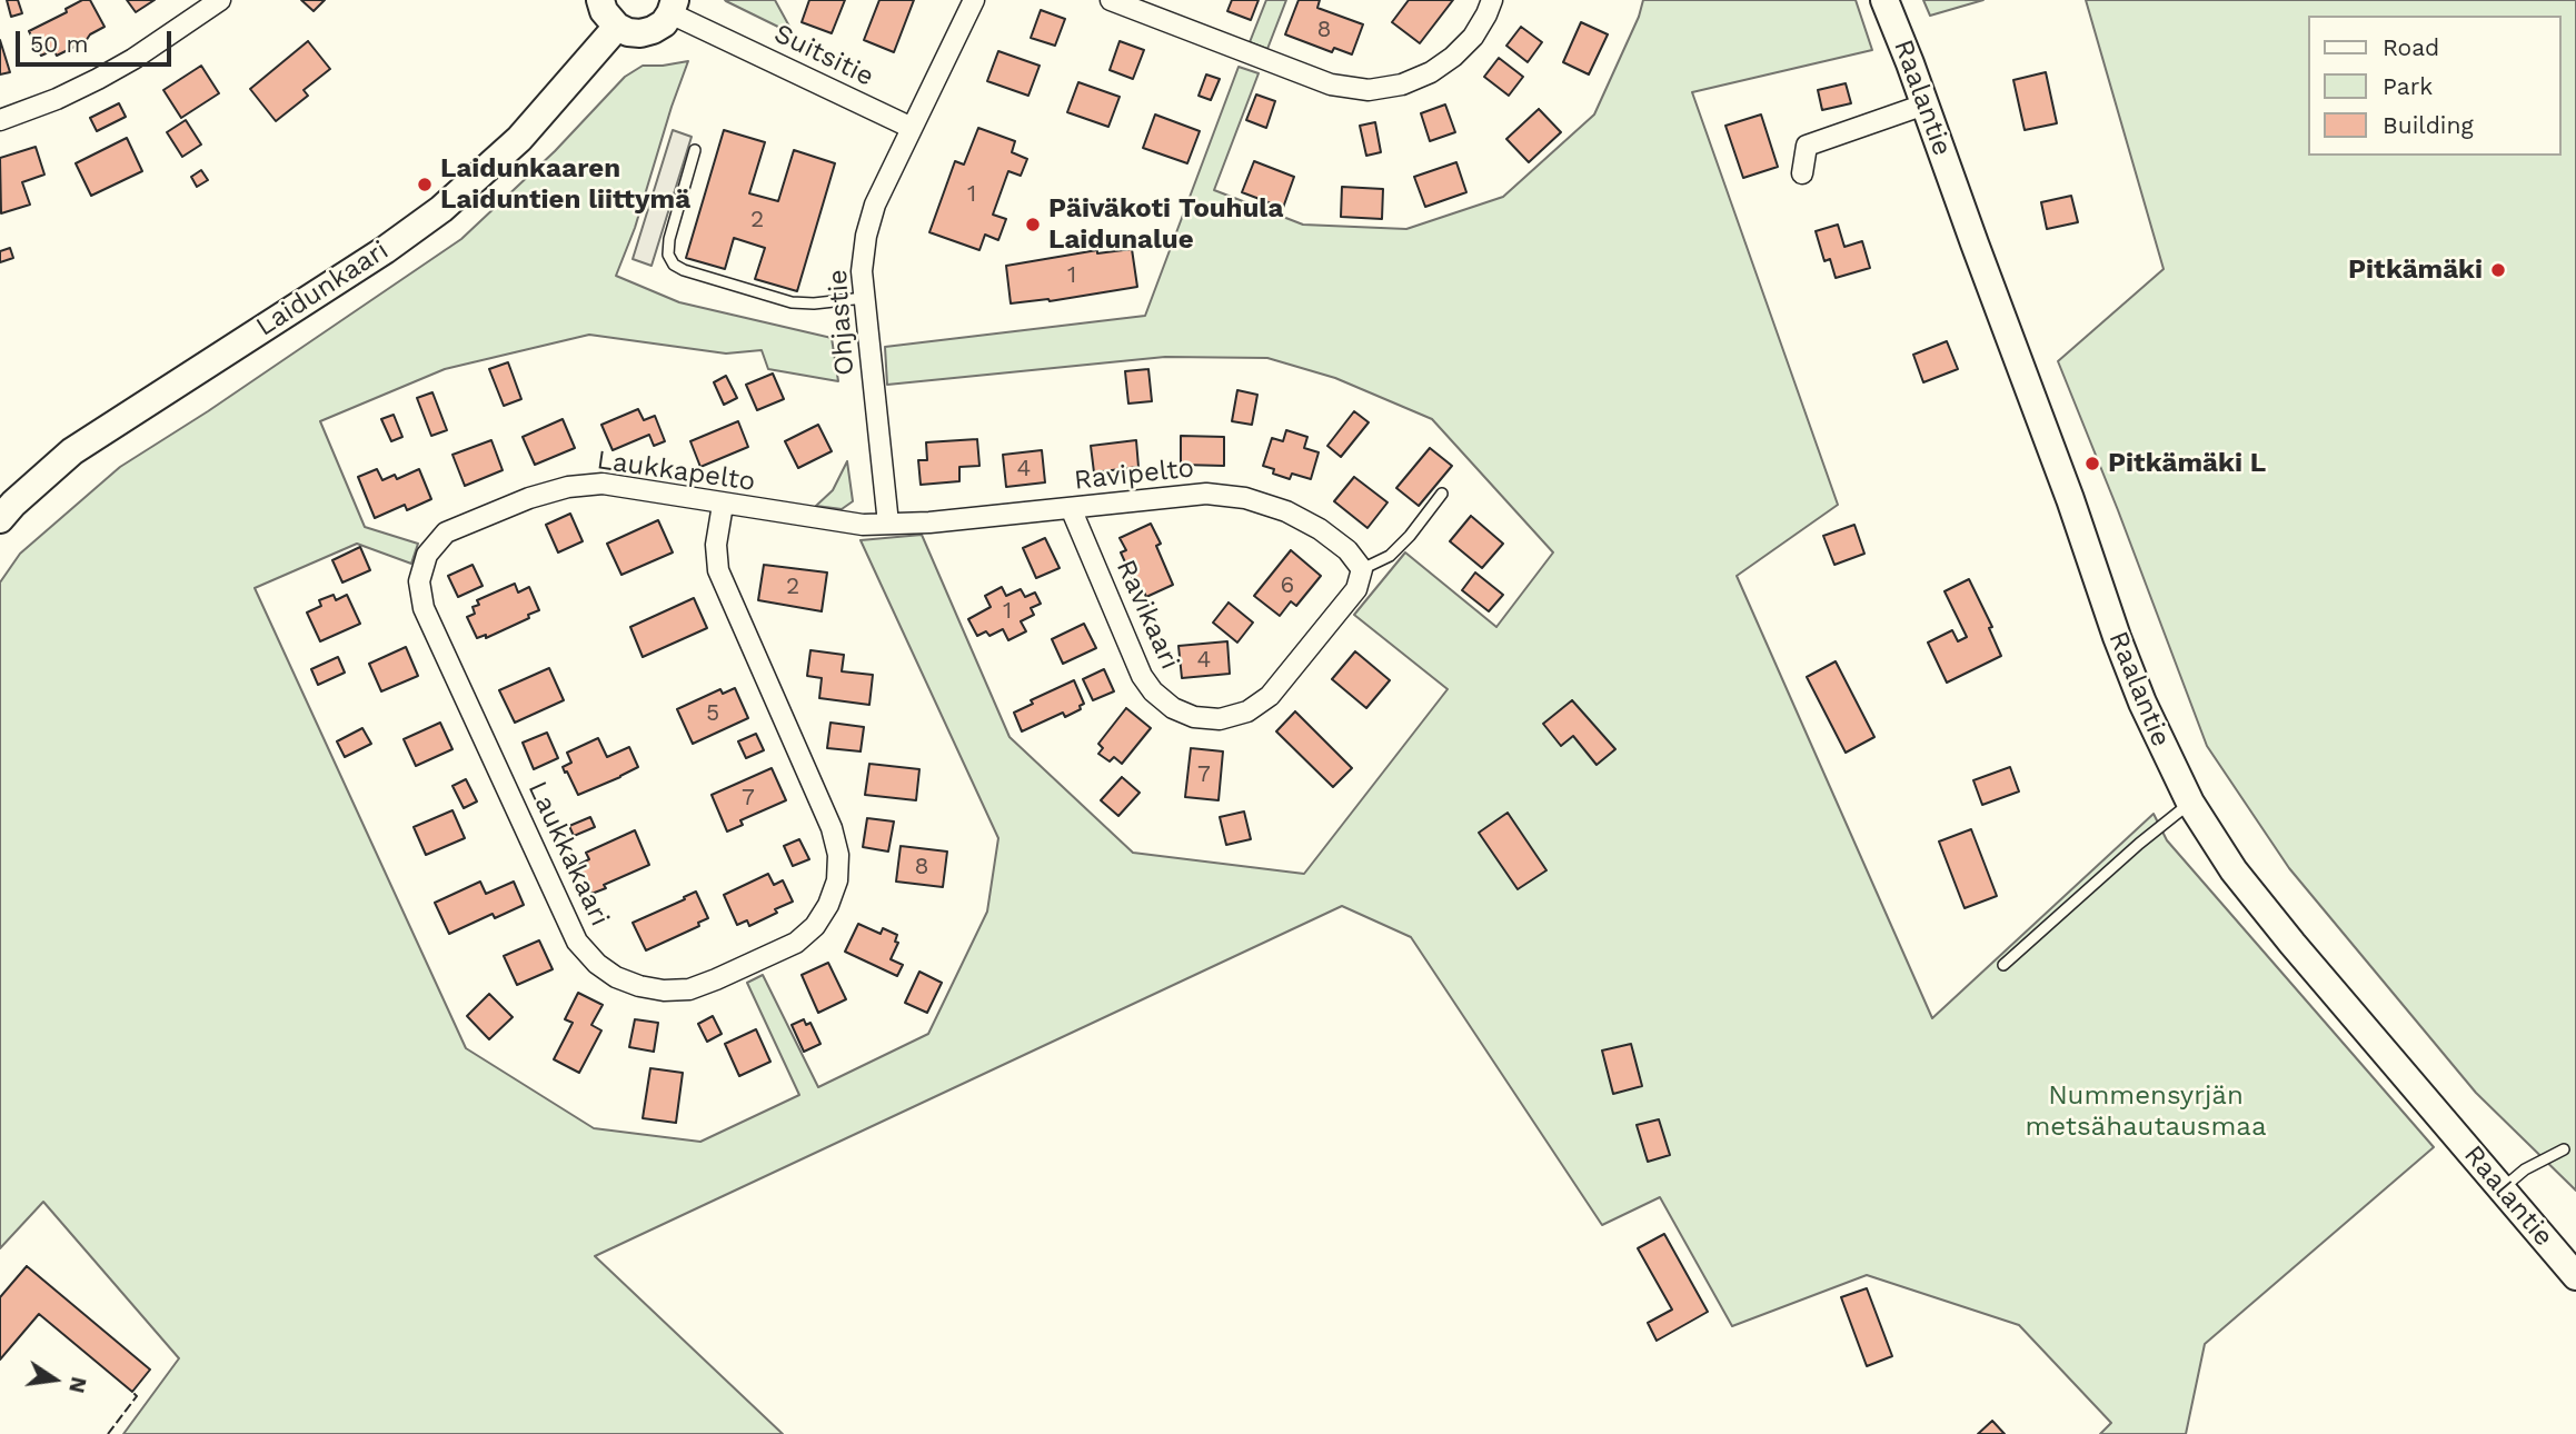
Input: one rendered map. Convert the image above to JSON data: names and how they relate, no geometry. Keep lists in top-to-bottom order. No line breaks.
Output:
{"streets":{"street":["Suitsitie","Raalantie","Laidunkaari","Ohjastie","Laukkapelto","Ravipelto","Ravikaari","Laukkakaari"]},"crossings":[["Suitsitie","Ohjastie"],["Ohjastie","Laukkapelto"],["Ohjastie","Ravipelto"],["Laukkapelto","Ravipelto"],["Laukkapelto","Laukkakaari"],["Ravipelto","Ravikaari"]],"parks":["Nummensyrjän metsähautausmaa"],"places":["Laidunkaaren Laiduntien liittymä","Päiväkoti Touhula Laidunalue","Pitkämäki","Pitkämäki L"],"house_numbers":["8","1","2","1","4","6","2","1","4","5","7","7","8"],"legend":["Road","Park","Building"],"scale_bar":"50 m","north":"right"}
